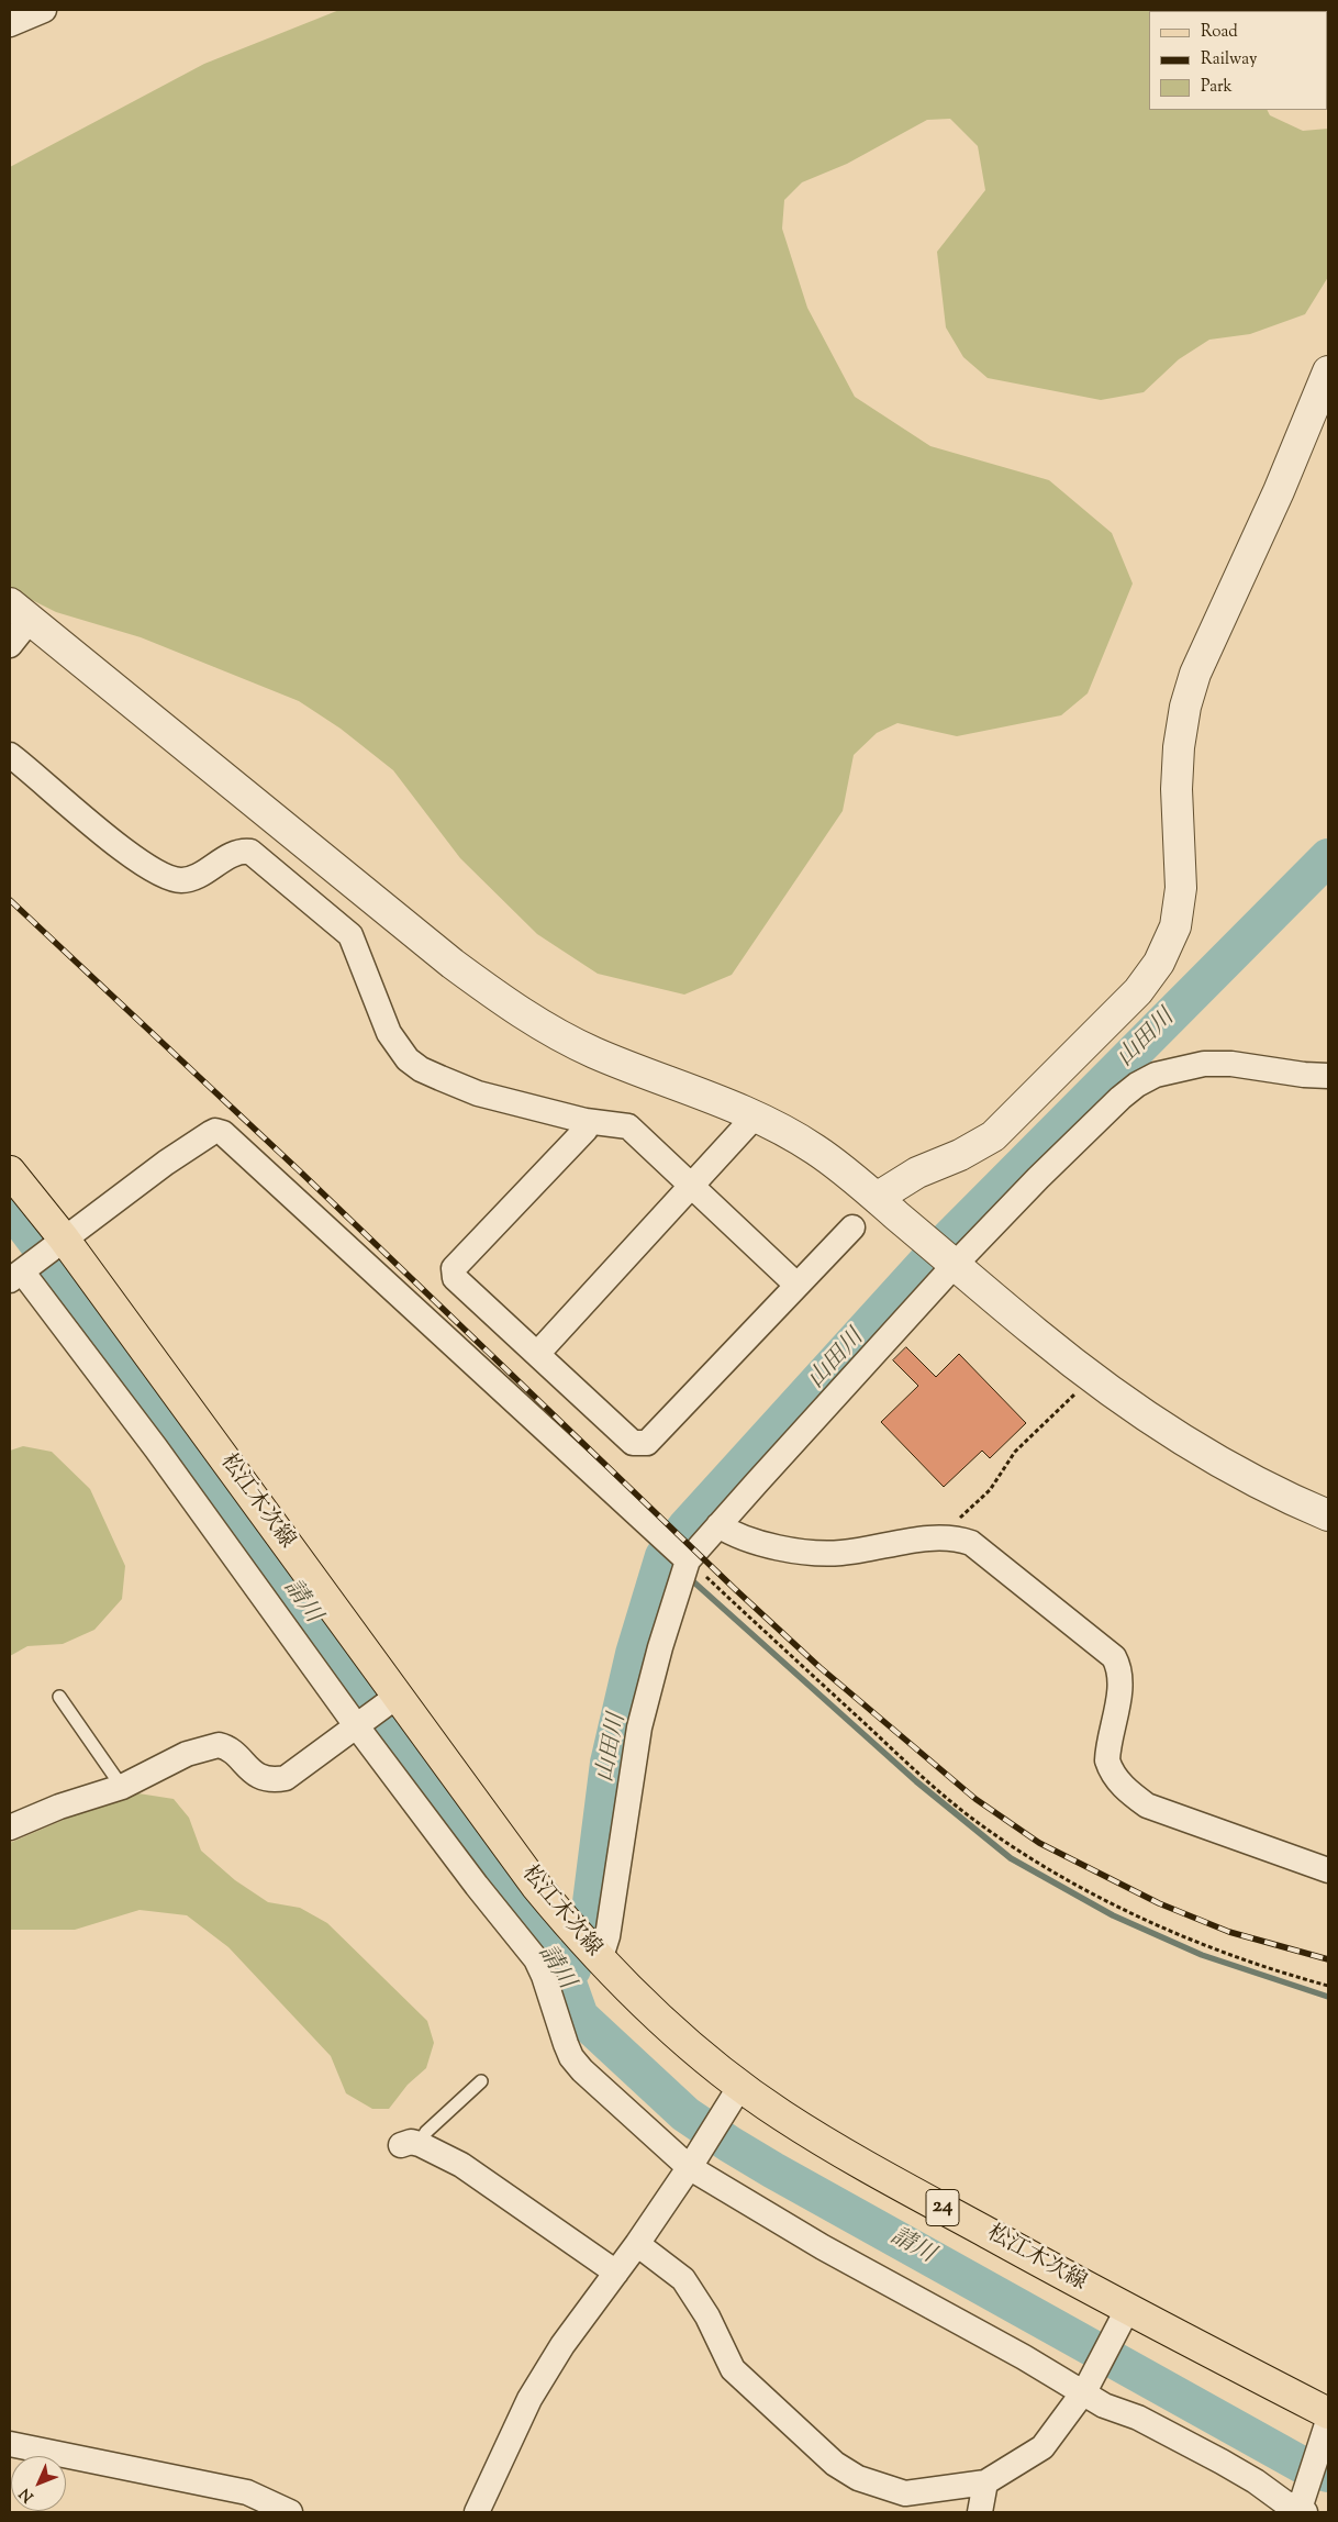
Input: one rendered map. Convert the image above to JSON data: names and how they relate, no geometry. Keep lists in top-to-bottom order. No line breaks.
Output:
{"streets":{"main road":["松江木次線","24"]},"water":["山田川","請川"],"legend":["Road","Railway","Park"],"north":"bottom left"}
